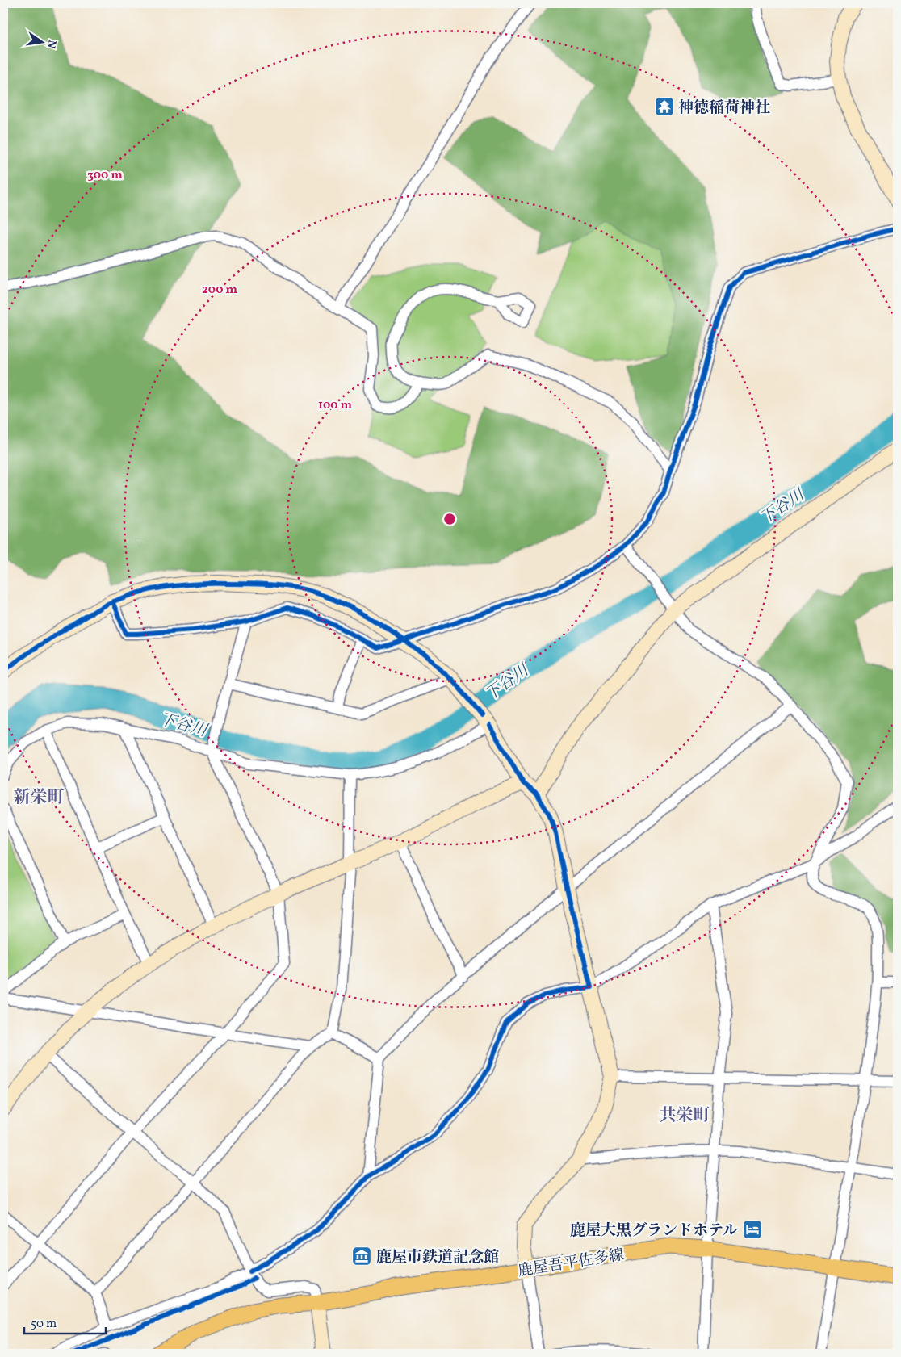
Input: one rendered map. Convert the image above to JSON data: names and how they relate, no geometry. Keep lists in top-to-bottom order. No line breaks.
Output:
{"streets":{"main road":["鹿屋吾平佐多線"]},"districts":["新栄町","共栄町"],"water":["下谷川"],"places":{"temple":["神徳稲荷神社"],"hotel":["鹿屋大黒グランドホテル"],"museum":["鹿屋市鉄道記念館"]},"scale_bar":"50 m","north":"right","rings":["300 m","200 m","100 m"]}
